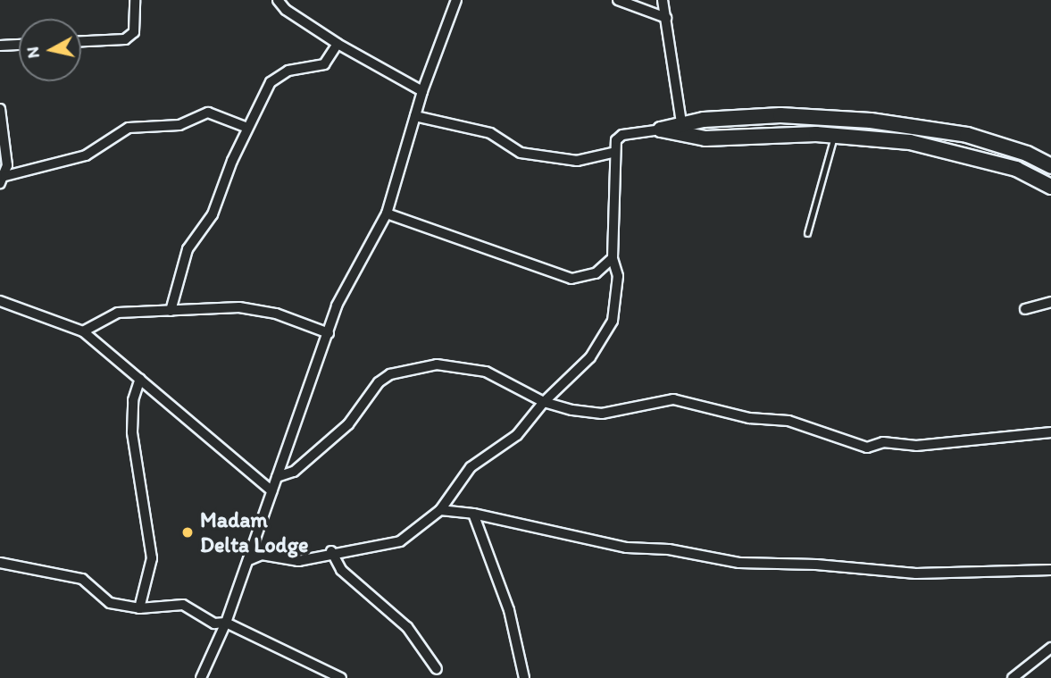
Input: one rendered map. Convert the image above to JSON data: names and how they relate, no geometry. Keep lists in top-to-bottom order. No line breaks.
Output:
{"places":["Madam Delta Lodge"],"north":"left"}
